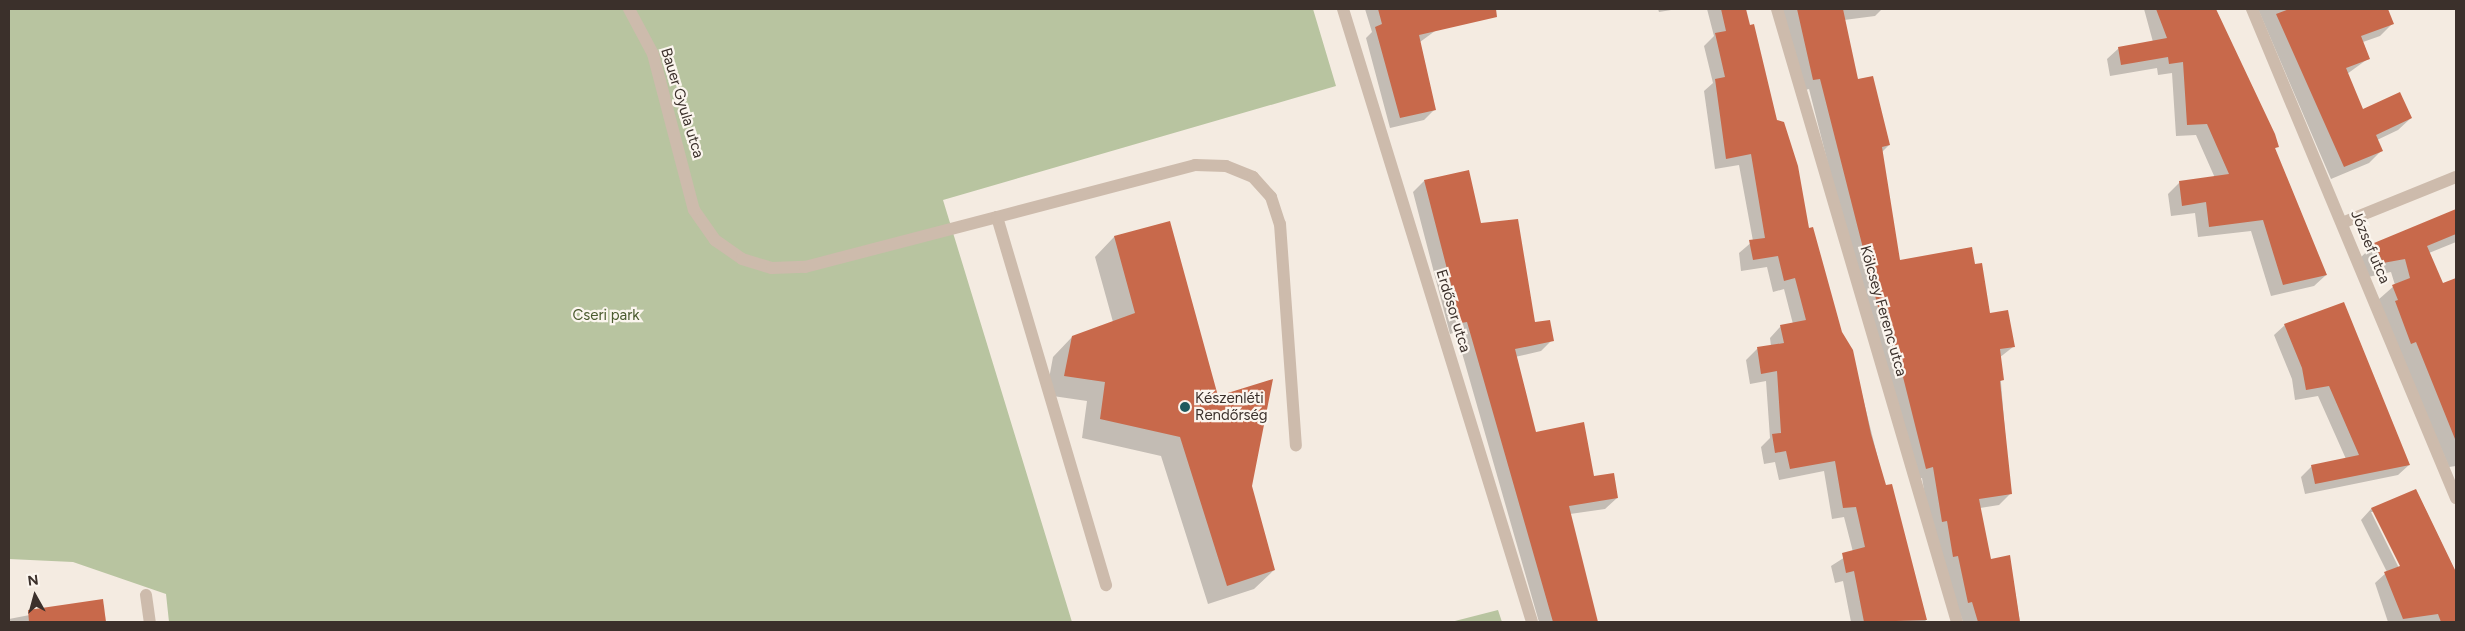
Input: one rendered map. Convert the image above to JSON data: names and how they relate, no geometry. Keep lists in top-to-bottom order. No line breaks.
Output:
{"streets":{"street":["Bauer Gyula utca","József utca","Erdősor utca","Kölcsey Ferenc utca"]},"parks":["Cseri park"],"places":["Készenléti Rendőrség"],"north":"top"}
